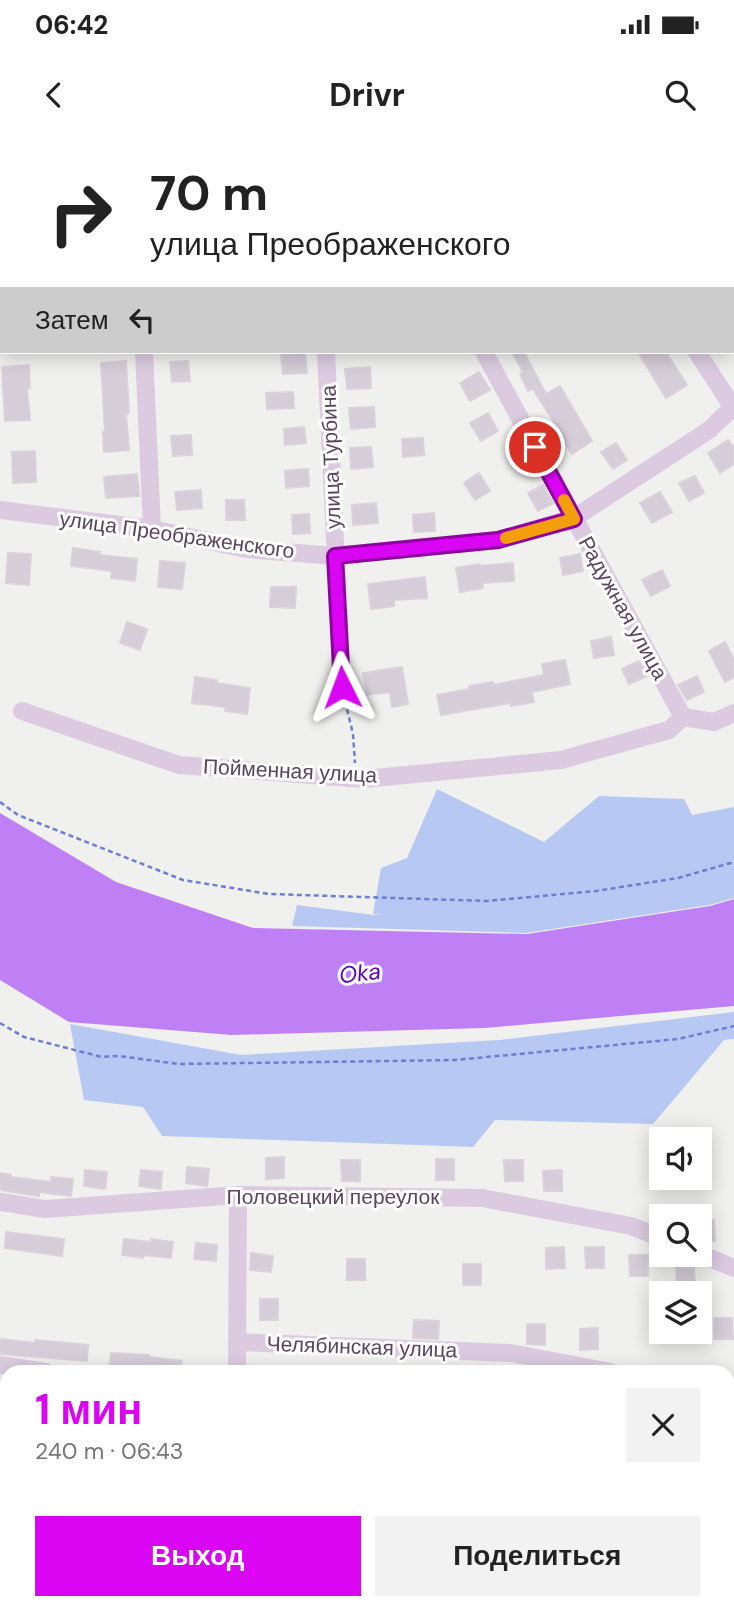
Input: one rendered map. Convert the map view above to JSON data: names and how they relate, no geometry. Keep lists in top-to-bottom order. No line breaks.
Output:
{"streets":{"street":["улица Турбина","улица Преображенского","Радужная улица","Пойменная улица","Половецкий переулок","Челябинская улица"]},"crossings":[["улица Турбина","улица Преображенского"],["улица Преображенского","Радужная улица"],["Радужная улица","Пойменная улица"]],"water":["Oka"],"page":{"status":"06:42","header":"Drivr","turn":["70 m","улица Преображенского"],"then":"Затем","heading":["1 мин","240 m · 06:43"],"buttons":["Выход","Поделиться"]}}
